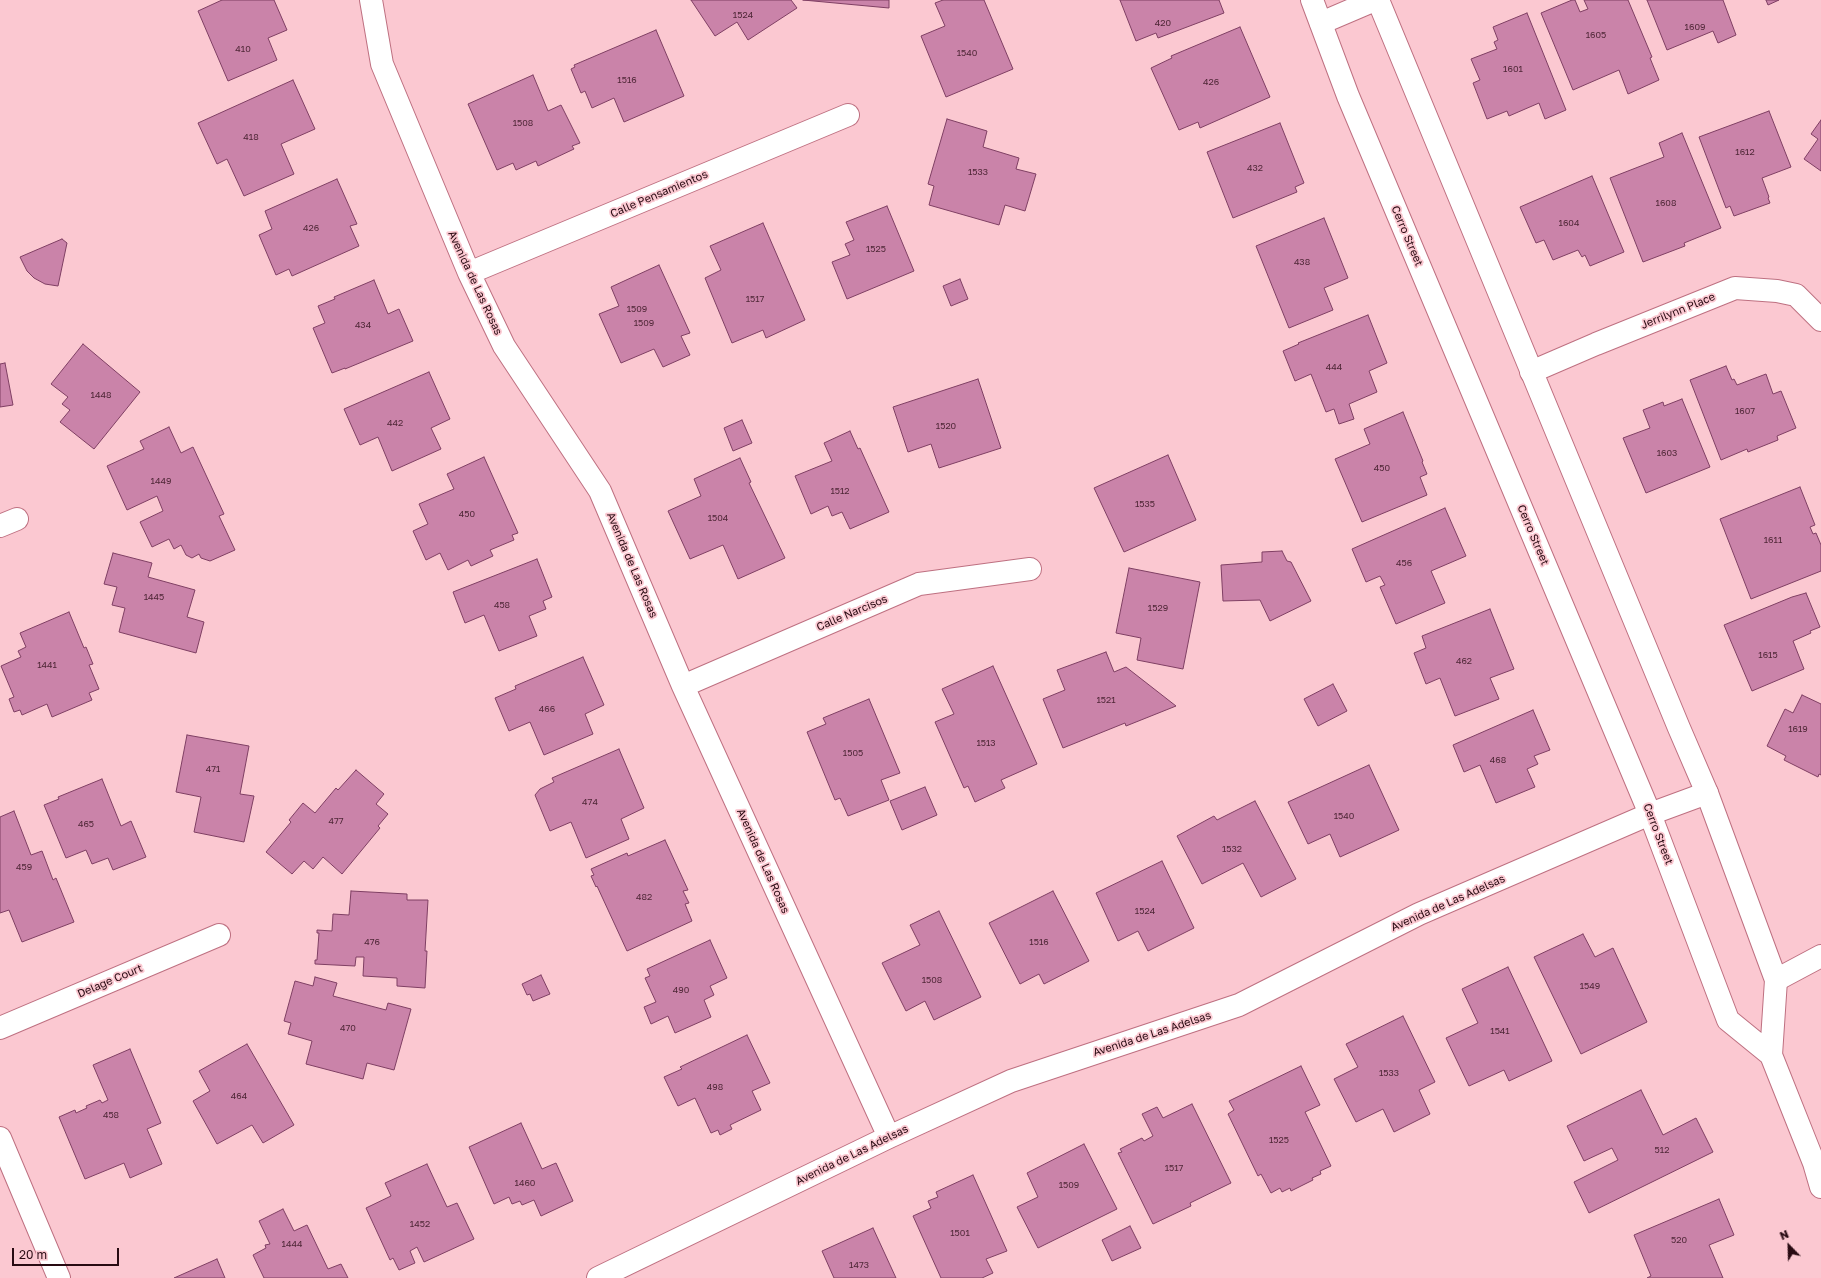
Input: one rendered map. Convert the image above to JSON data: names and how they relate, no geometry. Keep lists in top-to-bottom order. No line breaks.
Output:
{"streets":{"street":["Calle Pensamientos","Cerro Street","Avenida de Las Rosas","Jerrilynn Place","Calle Narcisos","Avenida de Las Adelsas","Delage Court"]},"crossings":[["Calle Pensamientos","Avenida de Las Rosas"],["Cerro Street","Jerrilynn Place"],["Cerro Street","Avenida de Las Adelsas"],["Avenida de Las Rosas","Calle Narcisos"],["Avenida de Las Rosas","Avenida de Las Adelsas"]],"house_numbers":["1524","420","1609","1605","410","1540","1601","1516","426","1508","418","1612","432","1533","1608","1604","426","1525","438","1517","1509","1509","434","444","1448","1607","442","1520","1603","450","1449","1512","1535","450","1504","1611","456","1445","458","1529","1615","462","1441","1521","466","1619","1513","1505","468","471","474","1540","477","465","1532","459","482","1524","476","1516","1508","1549","490","470","1541","1533","498","464","458","1525","512","1517","1460","1509","1452","1501","520","1444","1473"],"scale_bar":"20 m","north":"top left"}
